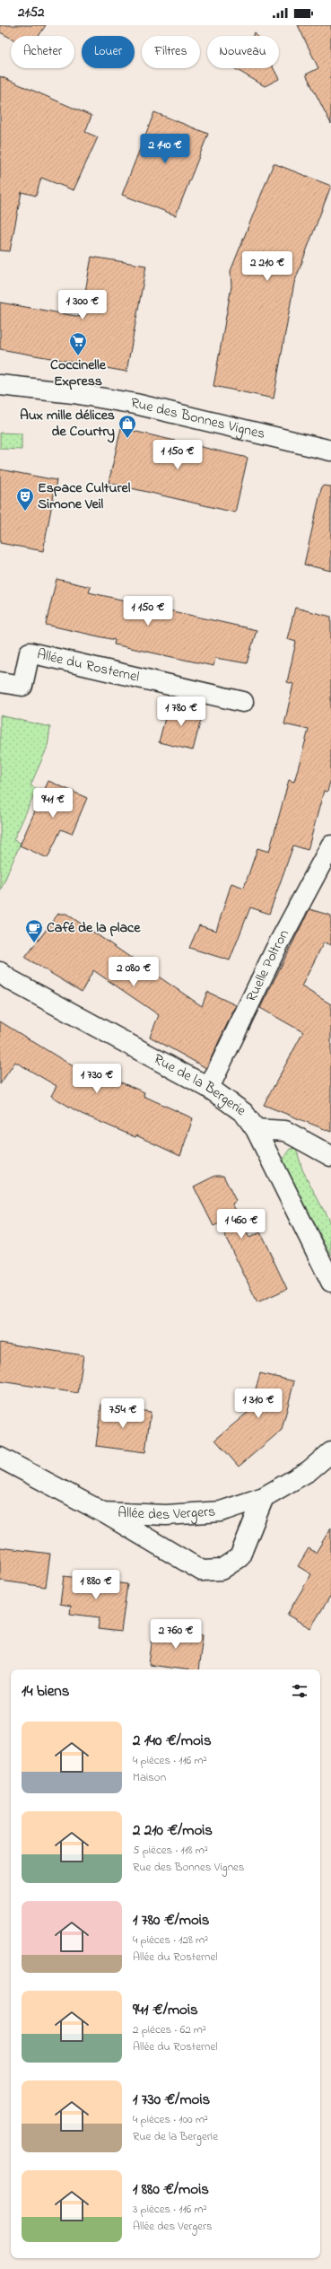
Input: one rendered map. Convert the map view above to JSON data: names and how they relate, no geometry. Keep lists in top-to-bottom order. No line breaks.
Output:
{"streets":{"street":["Rue des Bonnes Vignes","Allée du Rosternel","Ruelle Poltron","Rue de la Bergerie","Allée des Vergers"]},"crossings":[["Ruelle Poltron","Rue de la Bergerie"]],"places":{"supermarket":["Coccinelle Express"],"shop":["Aux mille délices de Courtry"],"theatre":["Espace Culturel Simone Veil"],"cafe":["Café de la place"]},"page":{"status":"21:52","chip":["Acheter","Louer","Filtres","Nouveau"],"price":["2 140 €","2 210 €","1 300 €","1 150 €","1 150 €","1 780 €","941 €","2 080 €","1 730 €","1 460 €","1 310 €","754 €","1 880 €","2 760 €"],"heading":"14 biens","list":[{"name":"2 140 €/mois","note":"4 pièces · 116 m² · Maison"},{"name":"2 210 €/mois","note":"5 pièces · 118 m² · Rue des Bonnes Vignes"},{"name":"1 780 €/mois","note":"4 pièces · 128 m² · Allée du Rosternel"},{"name":"941 €/mois","note":"2 pièces · 62 m² · Allée du Rosternel"},{"name":"1 730 €/mois","note":"4 pièces · 100 m² · Rue de la Bergerie"},{"name":"1 880 €/mois","note":"3 pièces · 116 m² · Allée des Vergers"}]}}
